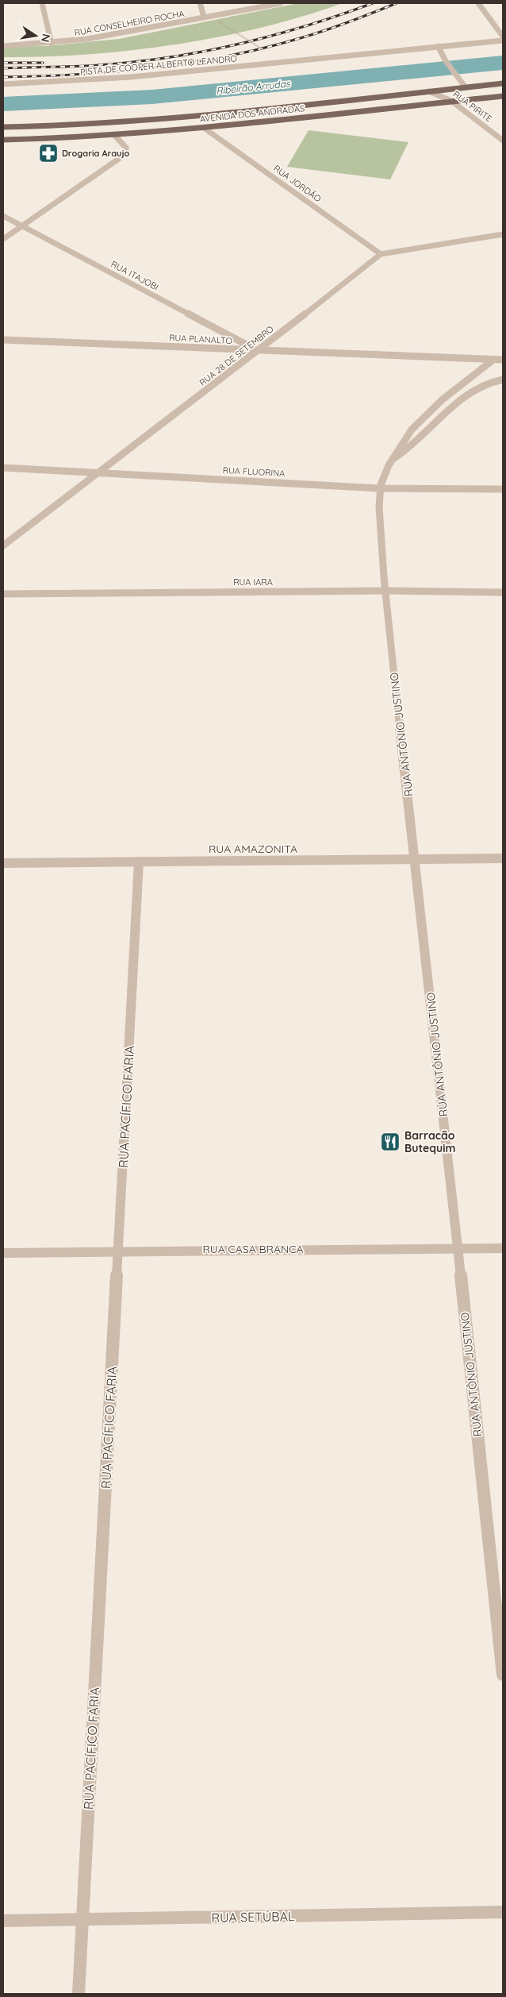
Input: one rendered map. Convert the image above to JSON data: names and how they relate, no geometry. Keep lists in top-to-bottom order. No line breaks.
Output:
{"streets":{"main road":["AVENIDA DOS ANDRADAS"],"street":["RUA CONSELHEIRO ROCHA","PISTA DE COOPER ALBERTO LEANDRO","RUA PIRITE","RUA JORDÃO","RUA ITAJOBI","RUA PLANALTO","RUA 28 DE SETEMBRO","RUA FLUORINA","RUA IARA","RUA ANTÔNIO JUSTINO","RUA AMAZONITA","RUA PACÍFICO FARIA","RUA CASA BRANCA","RUA SETÚBAL"]},"crossings":[["RUA PIRITE","AVENIDA DOS ANDRADAS"],["AVENIDA DOS ANDRADAS","RUA JORDÃO"],["RUA JORDÃO","RUA 28 DE SETEMBRO"],["RUA ITAJOBI","RUA PLANALTO"],["RUA ITAJOBI","RUA 28 DE SETEMBRO"],["RUA PLANALTO","RUA 28 DE SETEMBRO"],["RUA PLANALTO","RUA ANTÔNIO JUSTINO"],["RUA 28 DE SETEMBRO","RUA FLUORINA"],["RUA FLUORINA","RUA ANTÔNIO JUSTINO"],["RUA IARA","RUA ANTÔNIO JUSTINO"],["RUA ANTÔNIO JUSTINO","RUA AMAZONITA"],["RUA ANTÔNIO JUSTINO","RUA CASA BRANCA"],["RUA AMAZONITA","RUA PACÍFICO FARIA"],["RUA PACÍFICO FARIA","RUA CASA BRANCA"],["RUA PACÍFICO FARIA","RUA SETÚBAL"]],"water":["Ribeirão Arrudas"],"places":{"pharmacy":["Drogaria Araujo"],"restaurant":["Barracão Butequim"]},"north":"right"}
